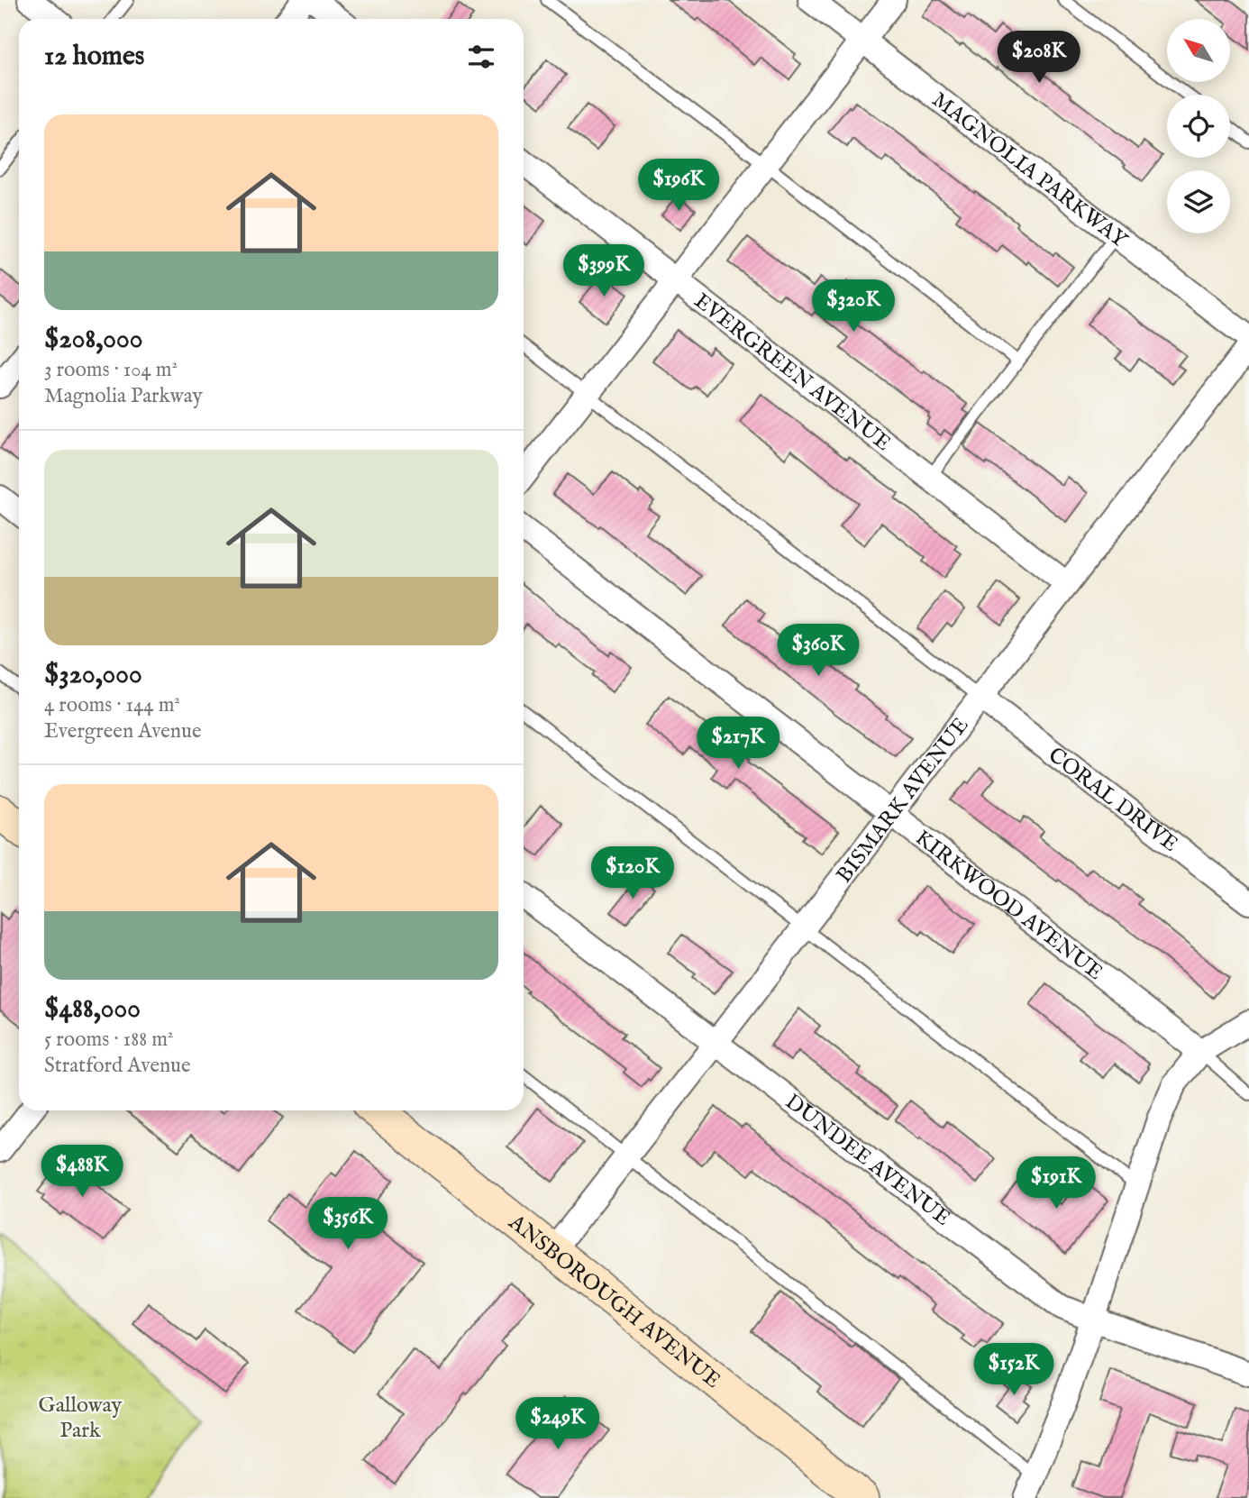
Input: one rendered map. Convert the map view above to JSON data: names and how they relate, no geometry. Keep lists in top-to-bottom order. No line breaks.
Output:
{"streets":{"main road":["ANSBOROUGH AVENUE"],"street":["MAGNOLIA PARKWAY","EVERGREEN AVENUE","BISMARK AVENUE","CORAL DRIVE","KIRKWOOD AVENUE","DUNDEE AVENUE"]},"crossings":[["EVERGREEN AVENUE","BISMARK AVENUE"],["BISMARK AVENUE","CORAL DRIVE"],["BISMARK AVENUE","KIRKWOOD AVENUE"],["BISMARK AVENUE","DUNDEE AVENUE"],["BISMARK AVENUE","ANSBOROUGH AVENUE"]],"parks":["Galloway Park"],"north":"top left","page":{"heading":"12 homes","price":["$208K","$196K","$399K","$320K","$360K","$217K","$120K","$488K","$191K","$356K","$152K","$249K"],"list":[{"name":"$208,000","note":"3 rooms · 104 m² · Magnolia Parkway"},{"name":"$320,000","note":"4 rooms · 144 m² · Evergreen Avenue"},{"name":"$488,000","note":"5 rooms · 188 m² · Stratford Avenue"}]}}
